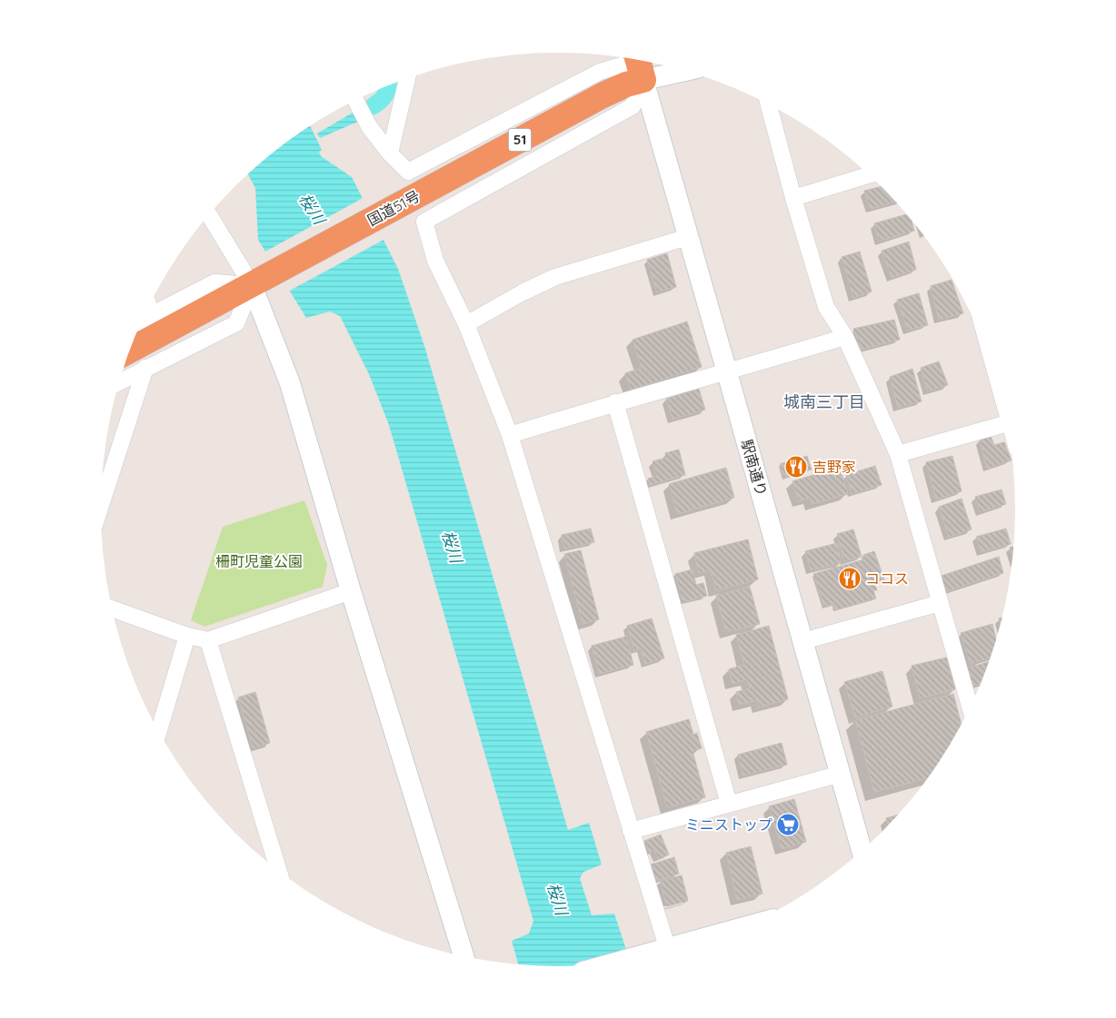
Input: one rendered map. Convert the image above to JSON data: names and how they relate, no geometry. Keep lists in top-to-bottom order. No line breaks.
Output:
{"streets":{"highway":["51","国道51号"],"street":["駅南通り"]},"crossings":[["国道51号","駅南通り"]],"districts":["城南三丁目"],"water":["桜川"],"parks":["柵町児童公園"],"places":{"restaurant":["吉野家","ココス"],"supermarket":["ミニストップ"]}}
